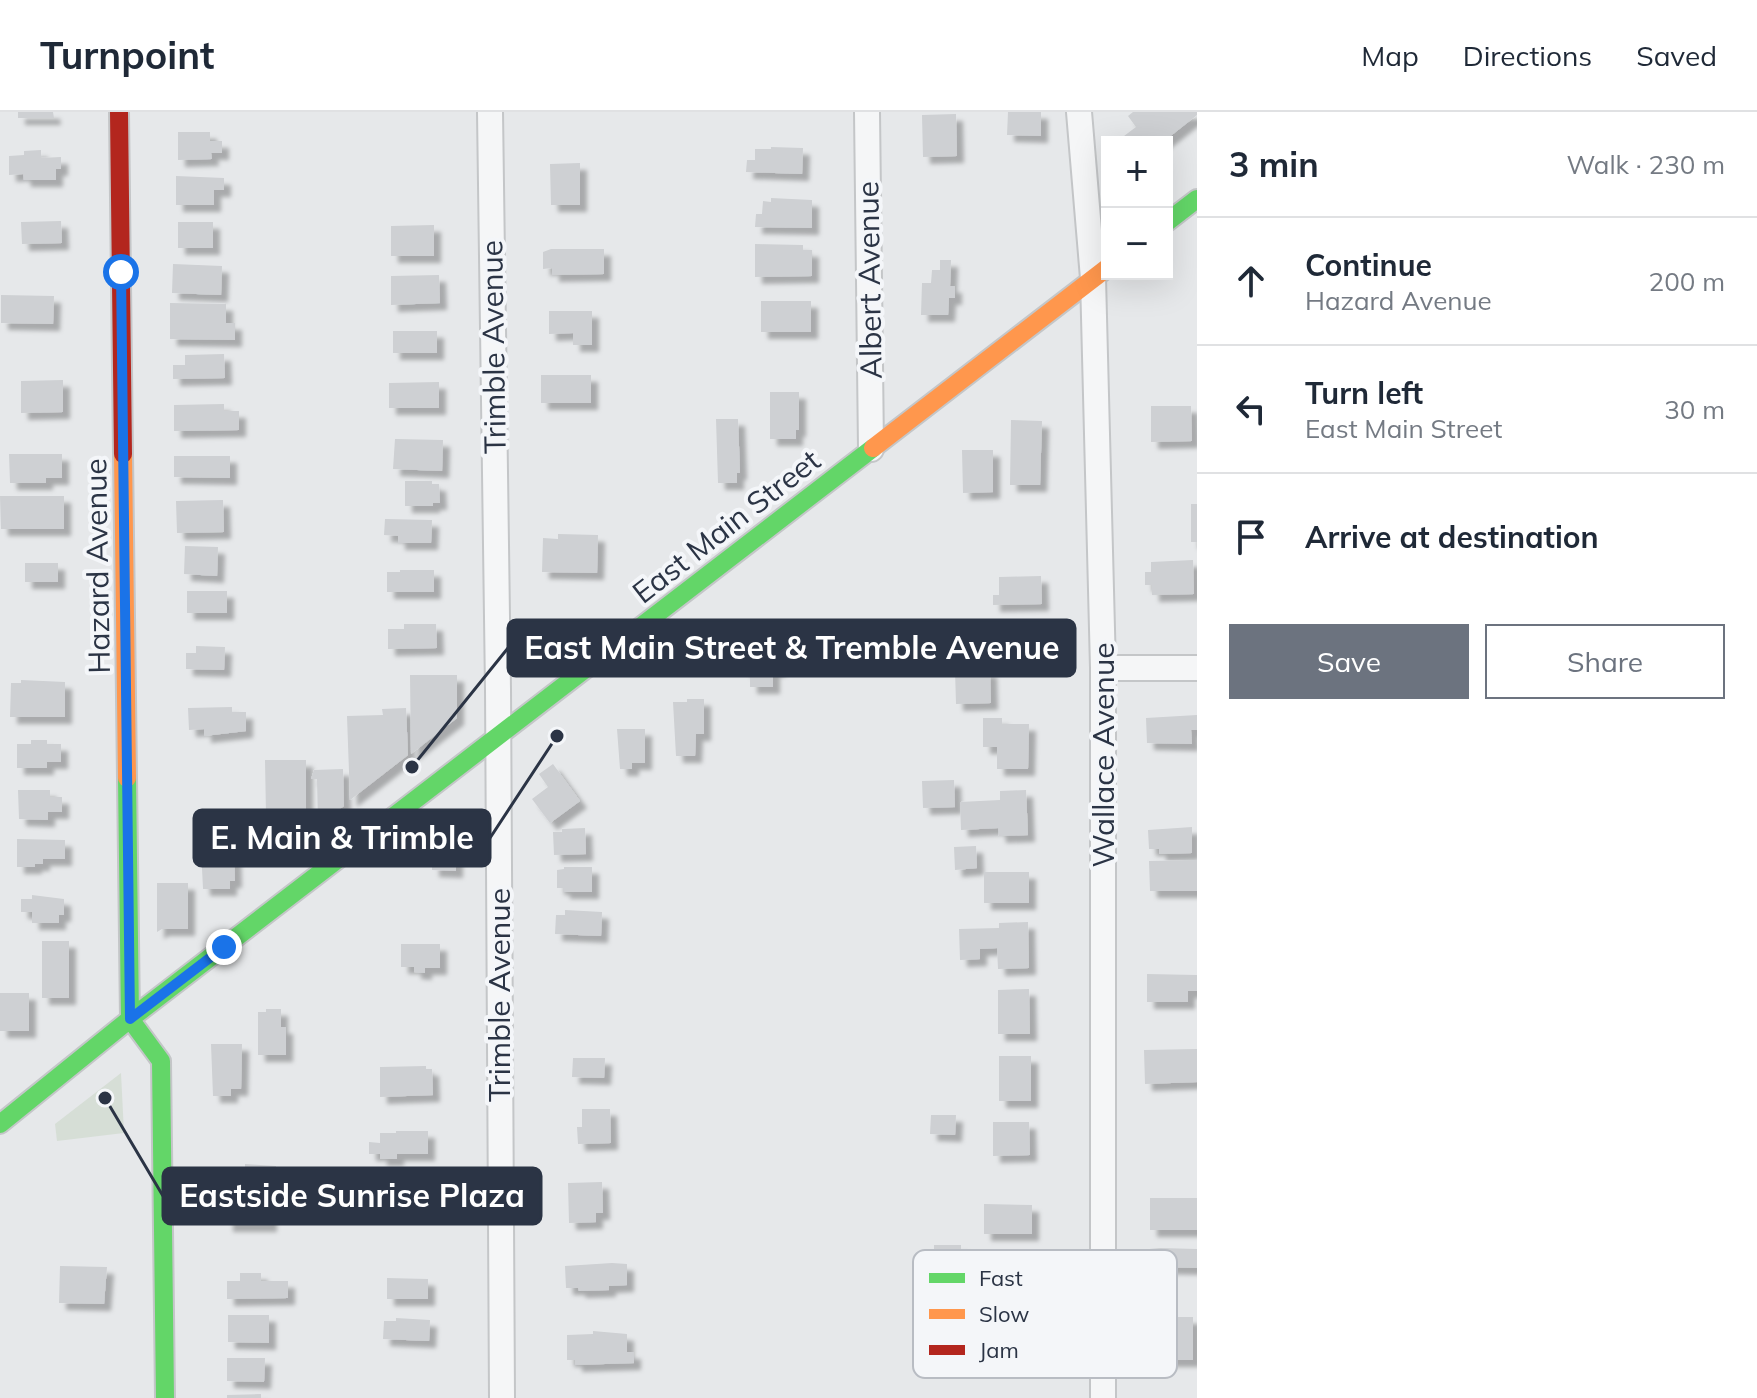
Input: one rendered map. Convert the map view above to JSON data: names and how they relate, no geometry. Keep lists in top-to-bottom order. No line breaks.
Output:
{"streets":{"street":["Albert Avenue","Trimble Avenue","East Main Street","Hazard Avenue","Wallace Avenue"]},"crossings":[["Albert Avenue","East Main Street"],["Trimble Avenue","East Main Street"],["East Main Street","Hazard Avenue"],["East Main Street","Wallace Avenue"]],"places":["E. Main & Trimble","East Main Street & Tremble Avenue","Eastside Sunrise Plaza"],"legend":["Fast","Slow","Jam"],"page":{"header":"Turnpoint","nav":["Map","Directions","Saved"],"heading":["3 min","Walk · 230 m"],"map_buttons":["+","−"],"list":[["Continue","Hazard Avenue","200 m"],["Turn left","East Main Street","30 m"],"Arrive at destination"],"buttons":["Save","Share"]}}
